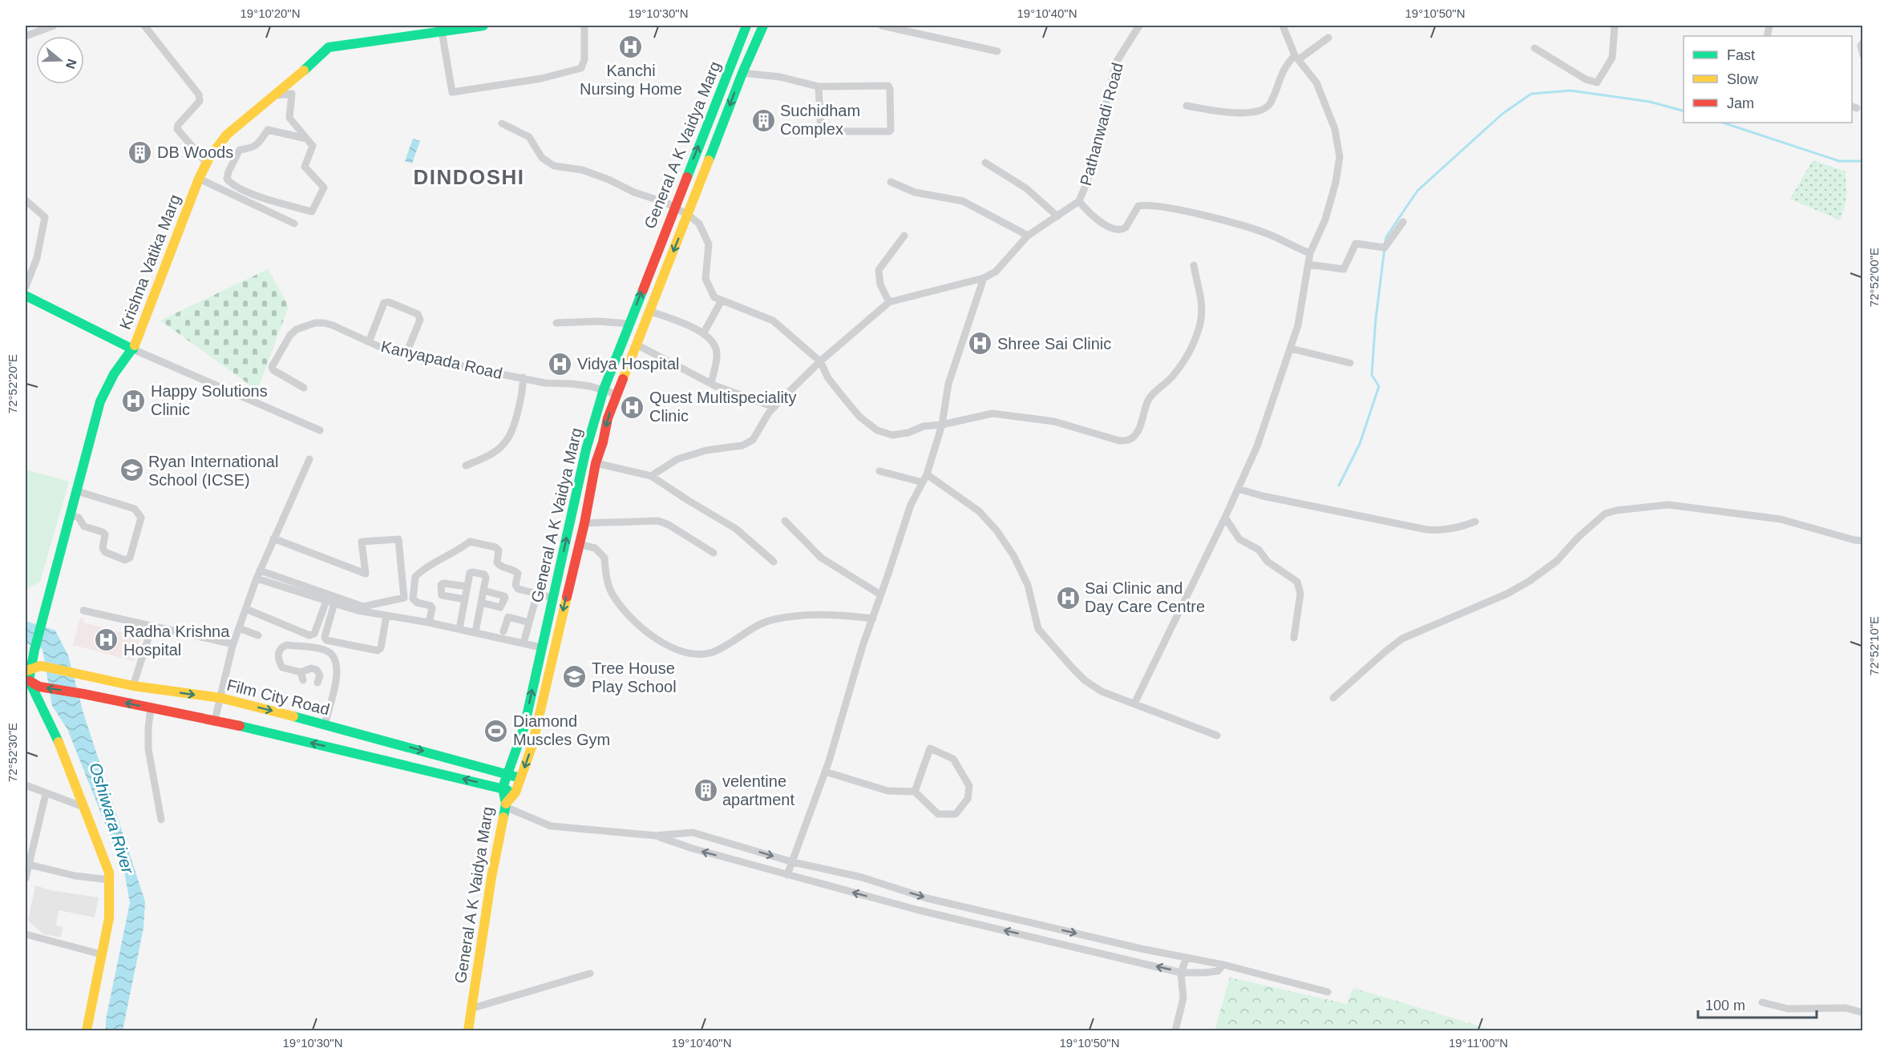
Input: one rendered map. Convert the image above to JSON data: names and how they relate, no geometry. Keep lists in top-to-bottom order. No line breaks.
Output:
{"streets":{"street":["Pathanwadi Road","General A K Vaidya Marg","Krishna Vatika Marg","Kanyapada Road","Film City Road"]},"crossings":[["General A K Vaidya Marg","Kanyapada Road"],["General A K Vaidya Marg","Film City Road"],["Krishna Vatika Marg","Film City Road"]],"districts":["DINDOSHI"],"water":["Oshiwara River"],"places":{"hospital":["Kanchi Nursing Home","Shree Sai Clinic","Vidya Hospital","Happy Solutions Clinic","Quest Multispeciality Clinic","Sai Clinic and Day Care Centre","Radha Krishna Hospital"],"building":["Suchidham Complex","DB Woods","velentine apartment"],"school or university":["Ryan International School (ICSE)","Tree House Play School"],"sports":["Diamond Muscles Gym"]},"legend":["Fast","Slow","Jam"],"scale_bar":"100 m","north":"right","coordinates":["19°10'20\"N","19°10'30\"N","19°10'40\"N","19°10'50\"N","72°52'00\"E","72°52'20\"E","72°52'10\"E","72°52'30\"E","19°11'00\"N"]}
